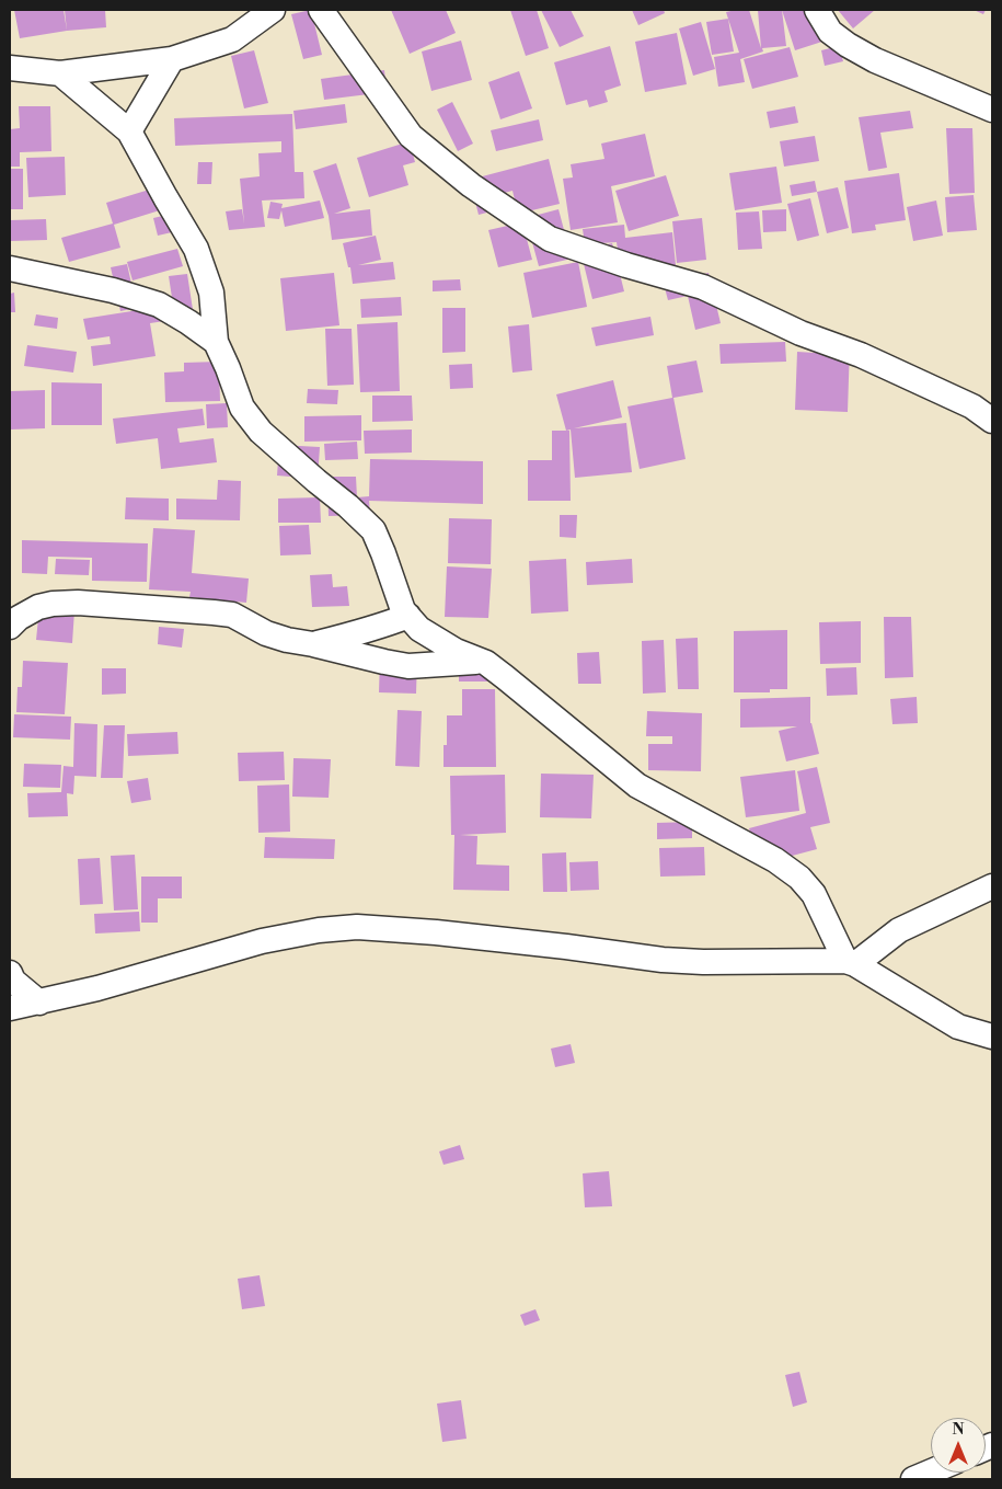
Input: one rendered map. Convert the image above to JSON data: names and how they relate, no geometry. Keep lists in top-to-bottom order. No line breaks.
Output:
{"north":"top"}
